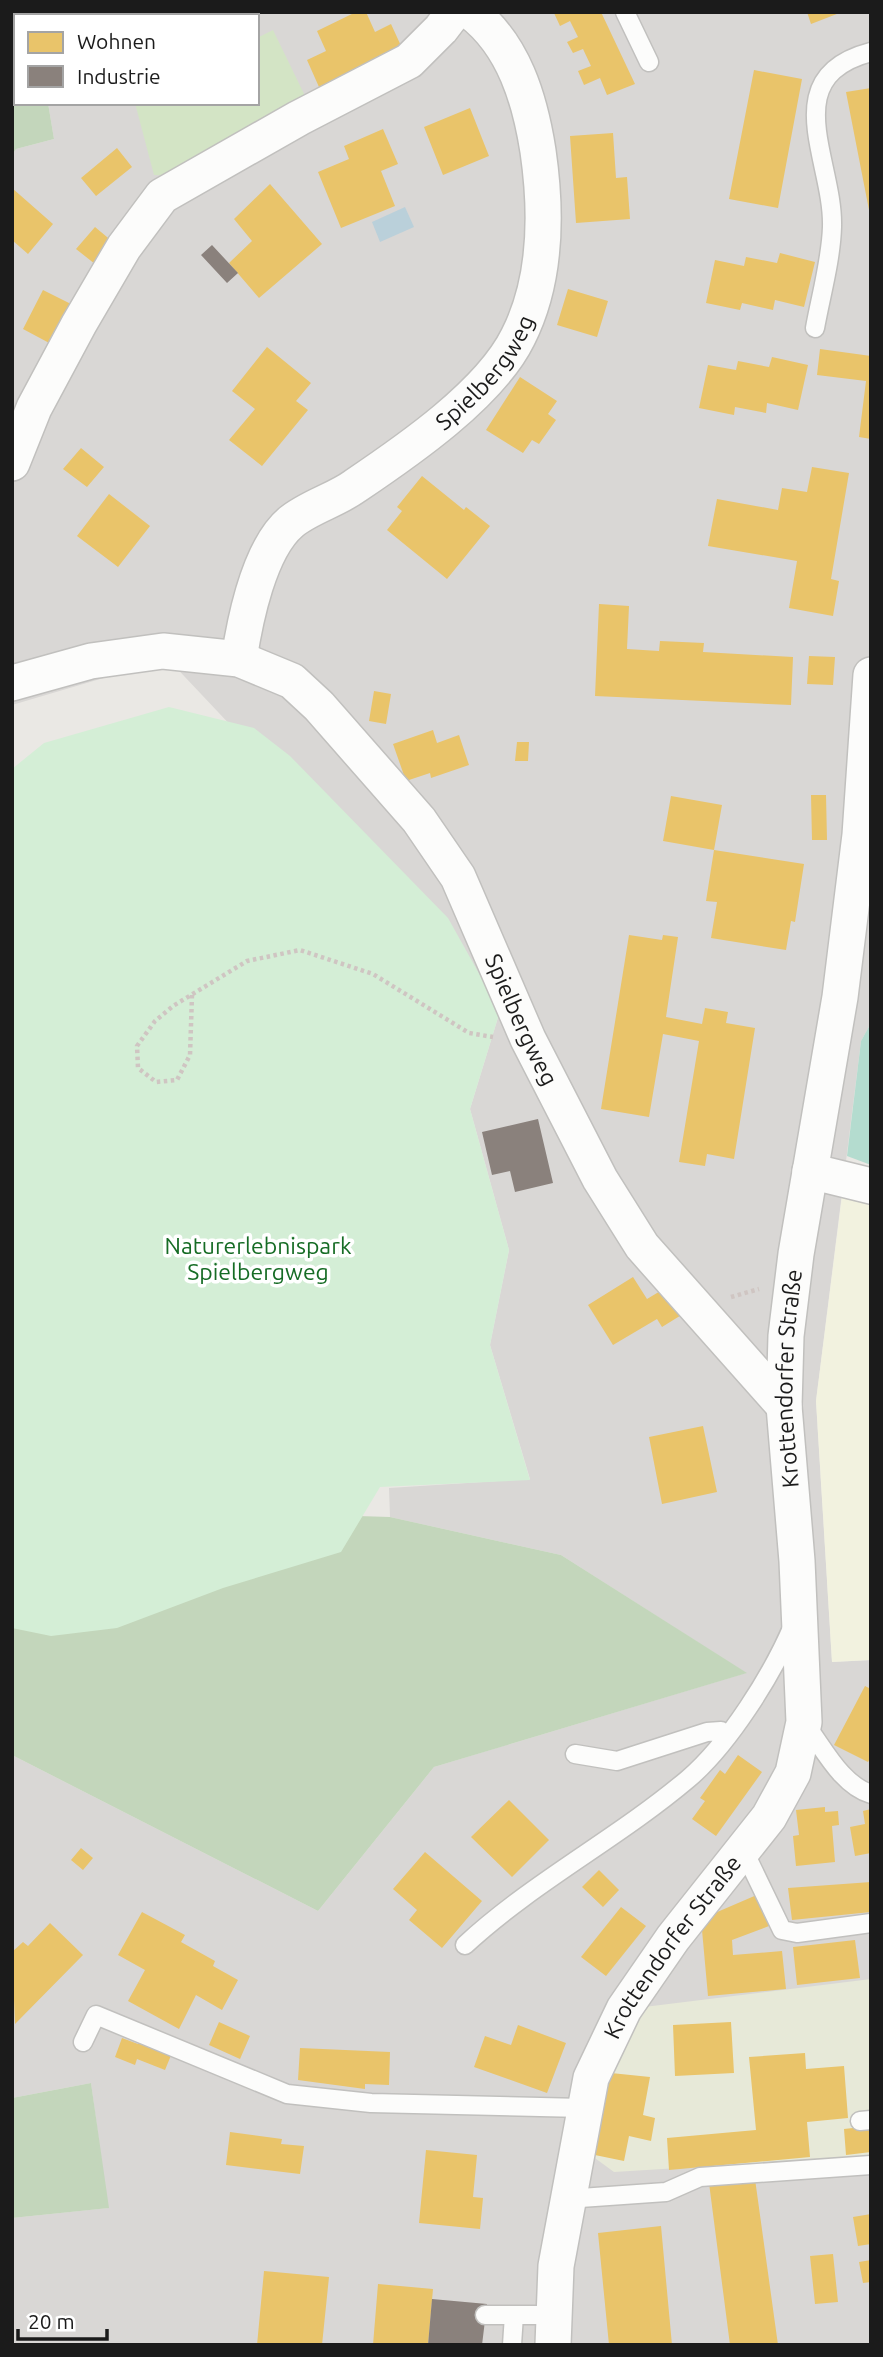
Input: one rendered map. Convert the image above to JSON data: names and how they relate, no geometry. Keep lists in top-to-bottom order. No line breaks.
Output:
{"streets":{"street":["Spielbergweg","Krottendorfer Straße"]},"crossings":[["Spielbergweg","Krottendorfer Straße"]],"parks":["Naturerlebnispark Spielbergweg"],"legend":["Wohnen","Industrie"],"scale_bar":"20 m"}
